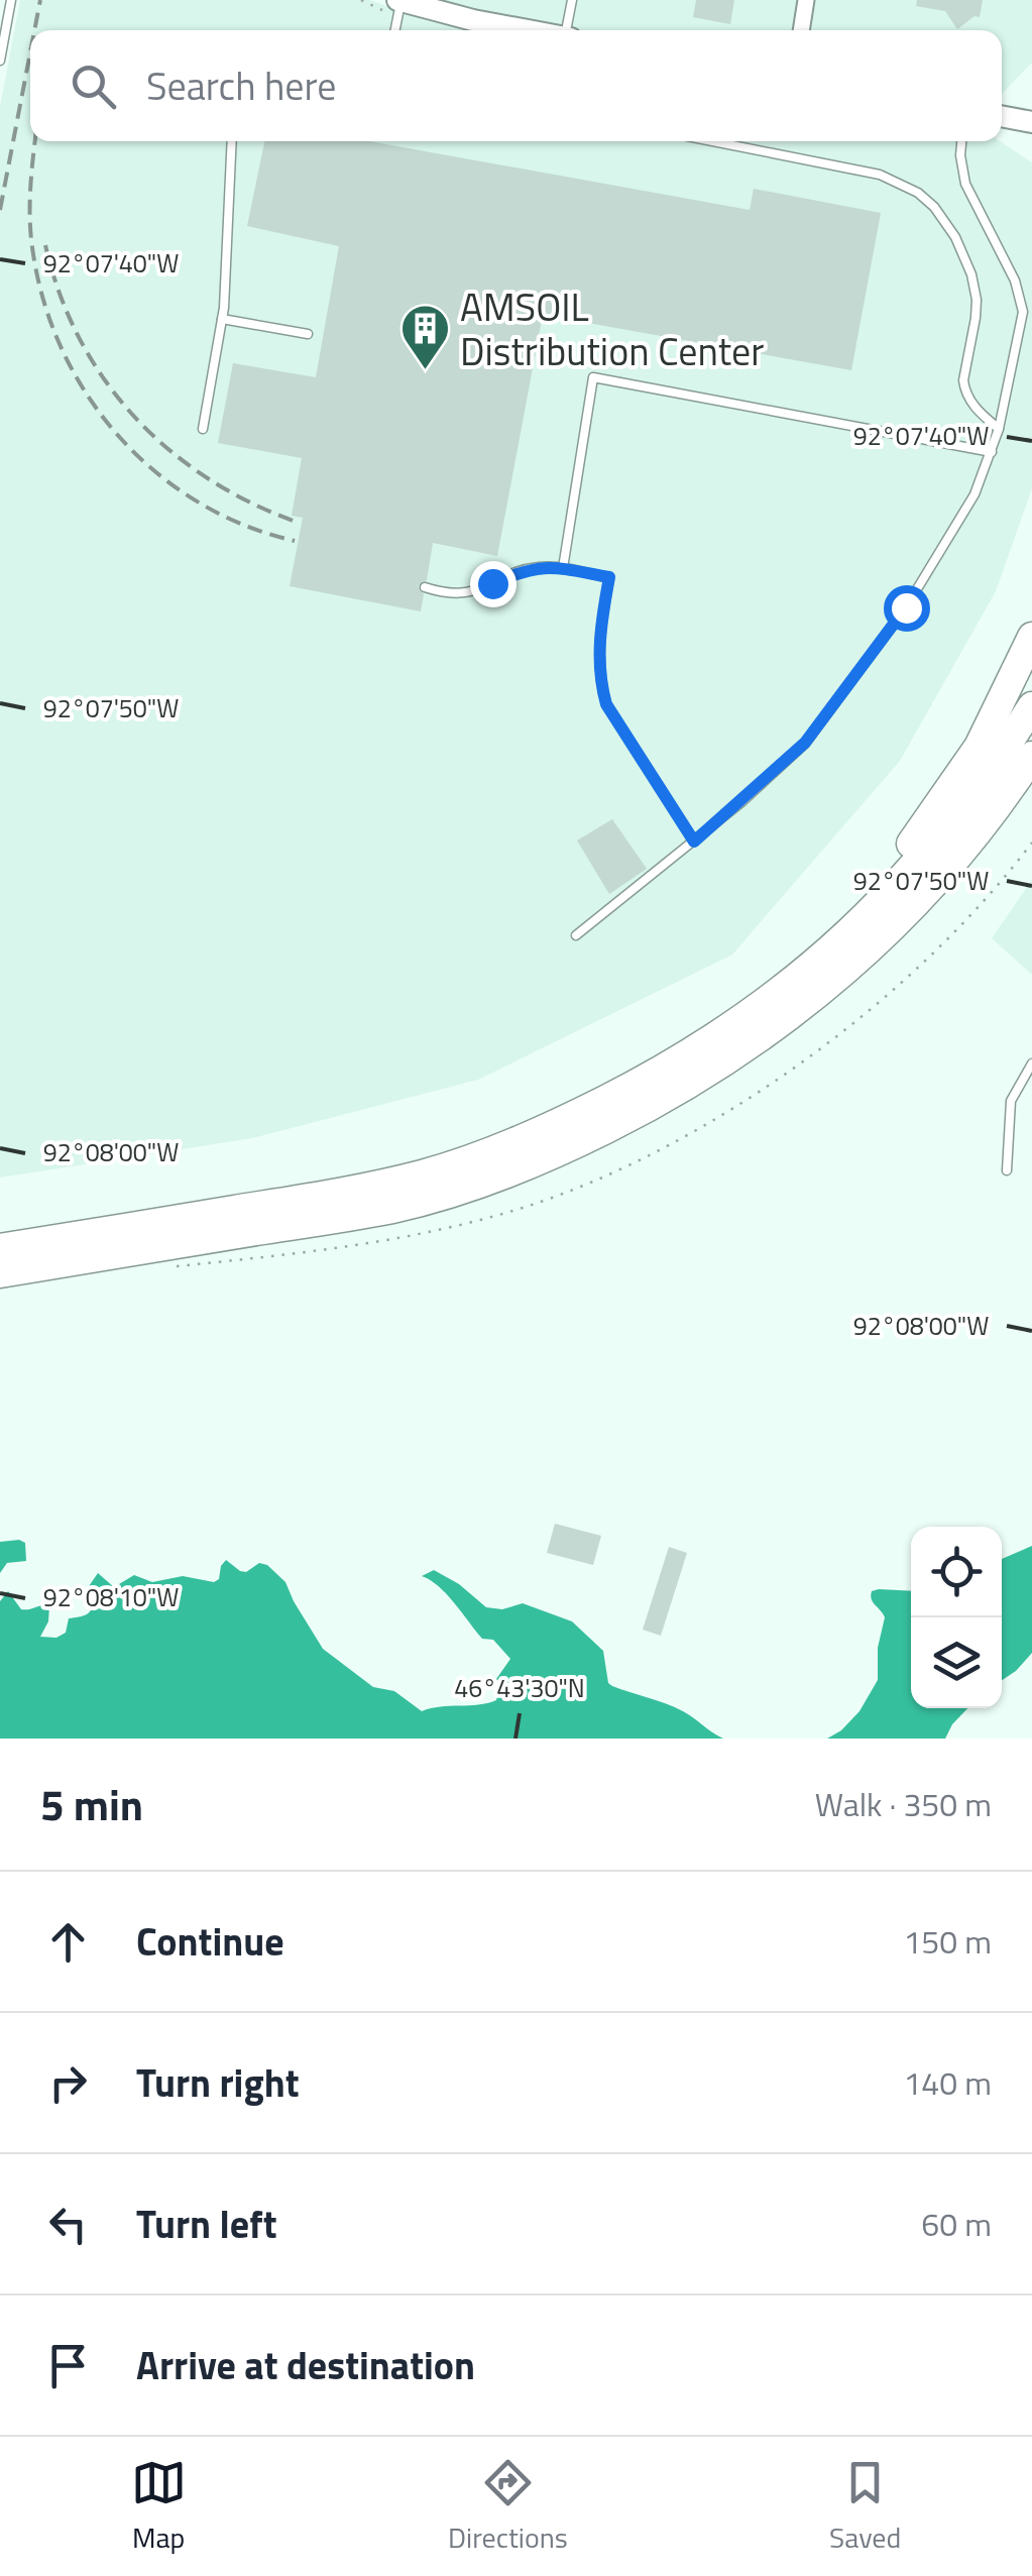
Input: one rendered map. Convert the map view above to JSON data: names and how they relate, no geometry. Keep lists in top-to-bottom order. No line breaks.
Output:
{"places":{"building":["AMSOIL Distribution Center"]},"page":{"search":"Search here","heading":["5 min","Walk · 350 m"],"list":[["Continue","150 m"],["Turn right","140 m"],["Turn left","60 m"],"Arrive at destination"],"nav":["Map","Directions","Saved"]},"coordinates":["92°07'40\"W","92°07'50\"W","92°08'00\"W","92°08'10\"W","46°43'30\"N"]}
